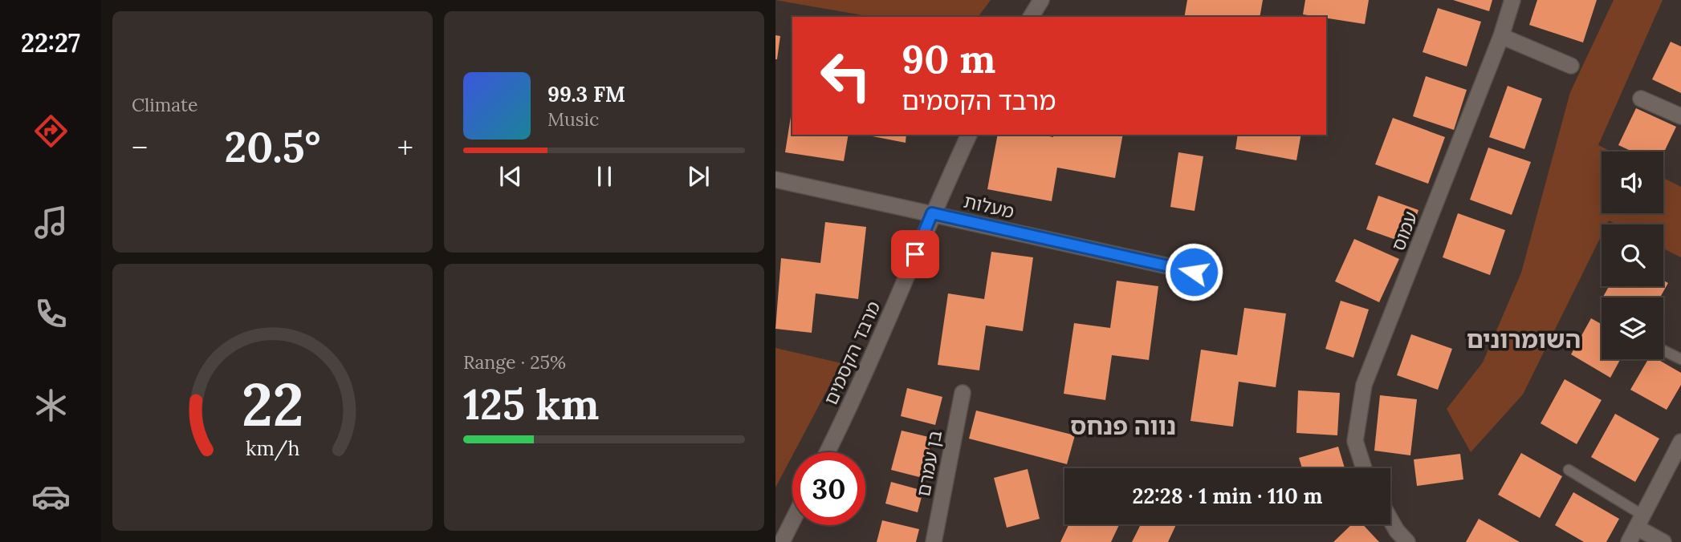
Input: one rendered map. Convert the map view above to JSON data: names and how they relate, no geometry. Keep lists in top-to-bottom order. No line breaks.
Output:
{"streets":{"street":["מעלות","עמוס","מרבד הקסמים","בן עמרם"]},"crossings":[["מעלות","מרבד הקסמים"]],"districts":["השומרונים","נווה פנחס"],"page":{"tabs":"22:27","tile":["Climate",["Range · 25%","125 km"]],"turn":["90 m","מרבד הקסמים"],"song":["99.3 FM","Music"],"heat":["−","20.5°","+"],"limit":"30","trip":"22:28 · 1 min · 110 m","gauge":["22","km/h"]}}
